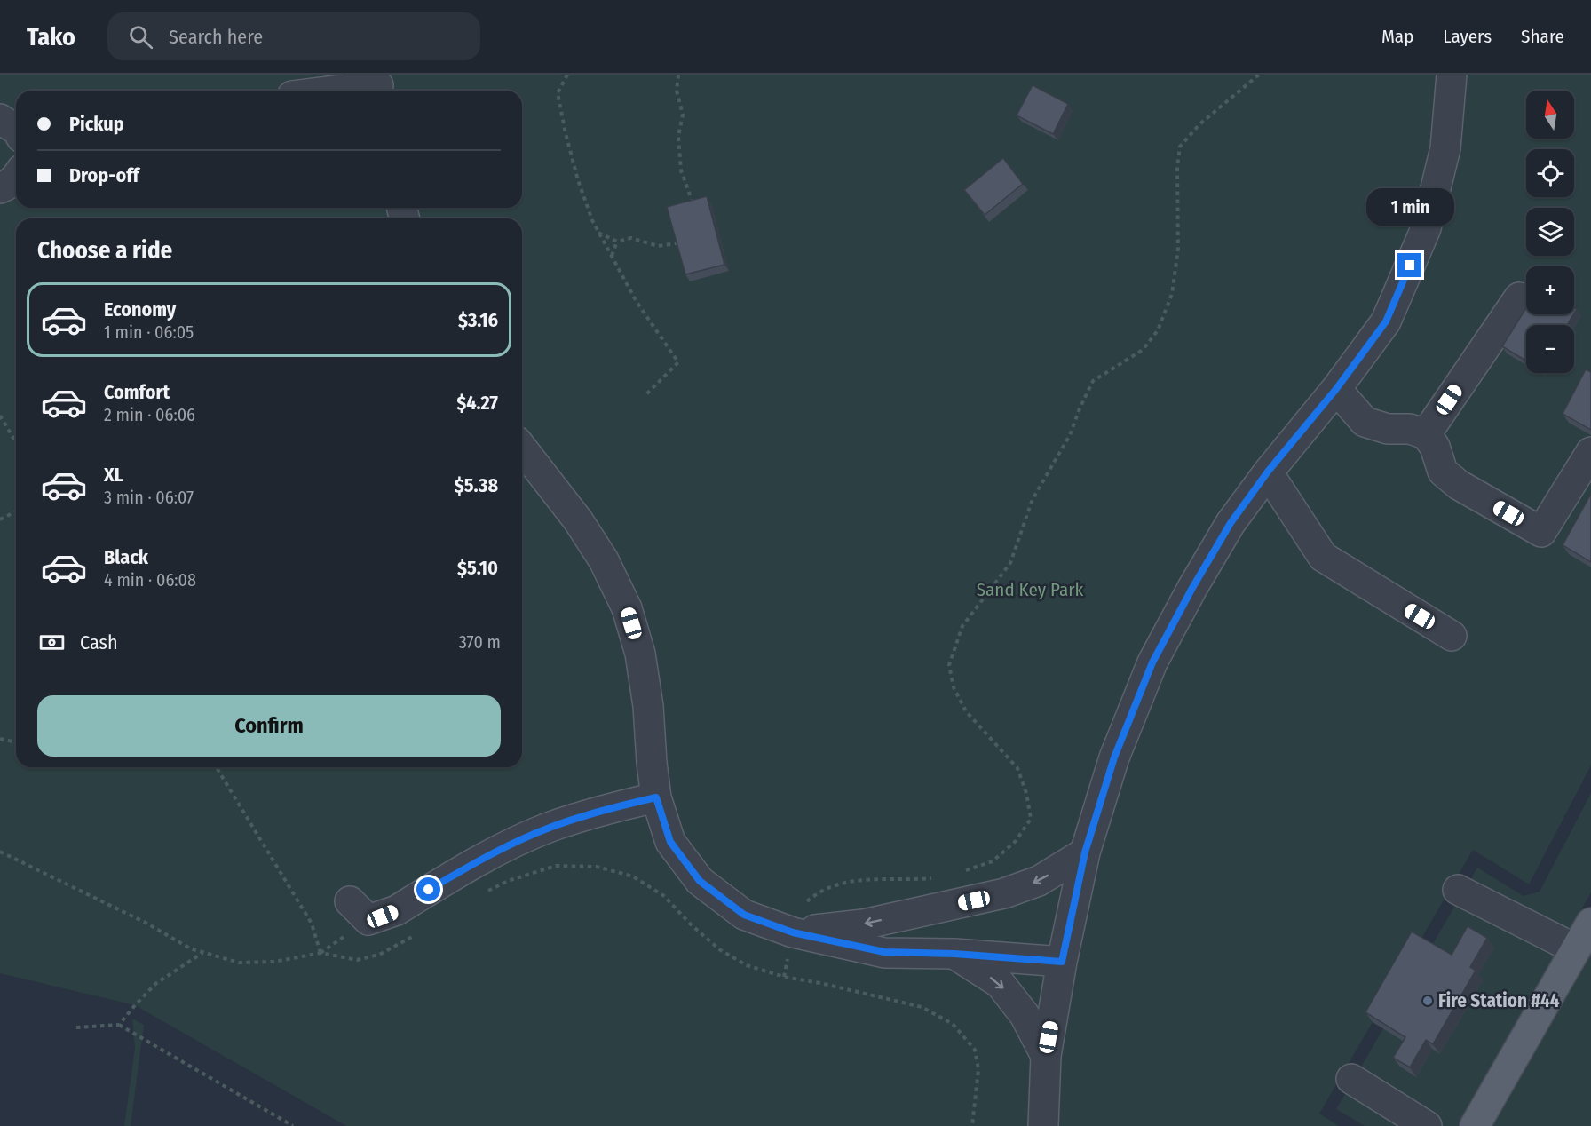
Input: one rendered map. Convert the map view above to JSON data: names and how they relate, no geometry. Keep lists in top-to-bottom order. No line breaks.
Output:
{"parks":["Sand Key Park"],"places":["Fire Station #44"],"north":"top","page":{"header":"Tako","search":"Search here","nav":["Map","Layers","Share"],"map_buttons":["+","−"],"banner":["Pickup","Drop-off"],"bubble":"1 min","heading":"Choose a ride","list":[{"name":"Economy","note":"1 min · 06:05","value":"$3.16"},{"name":"Comfort","note":"2 min · 06:06","value":"$4.27"},{"name":"XL","note":"3 min · 06:07","value":"$5.38"},{"name":"Black","note":"4 min · 06:08","value":"$5.10"}],"pay":["Cash","370 m"],"buttons":"Confirm"}}
